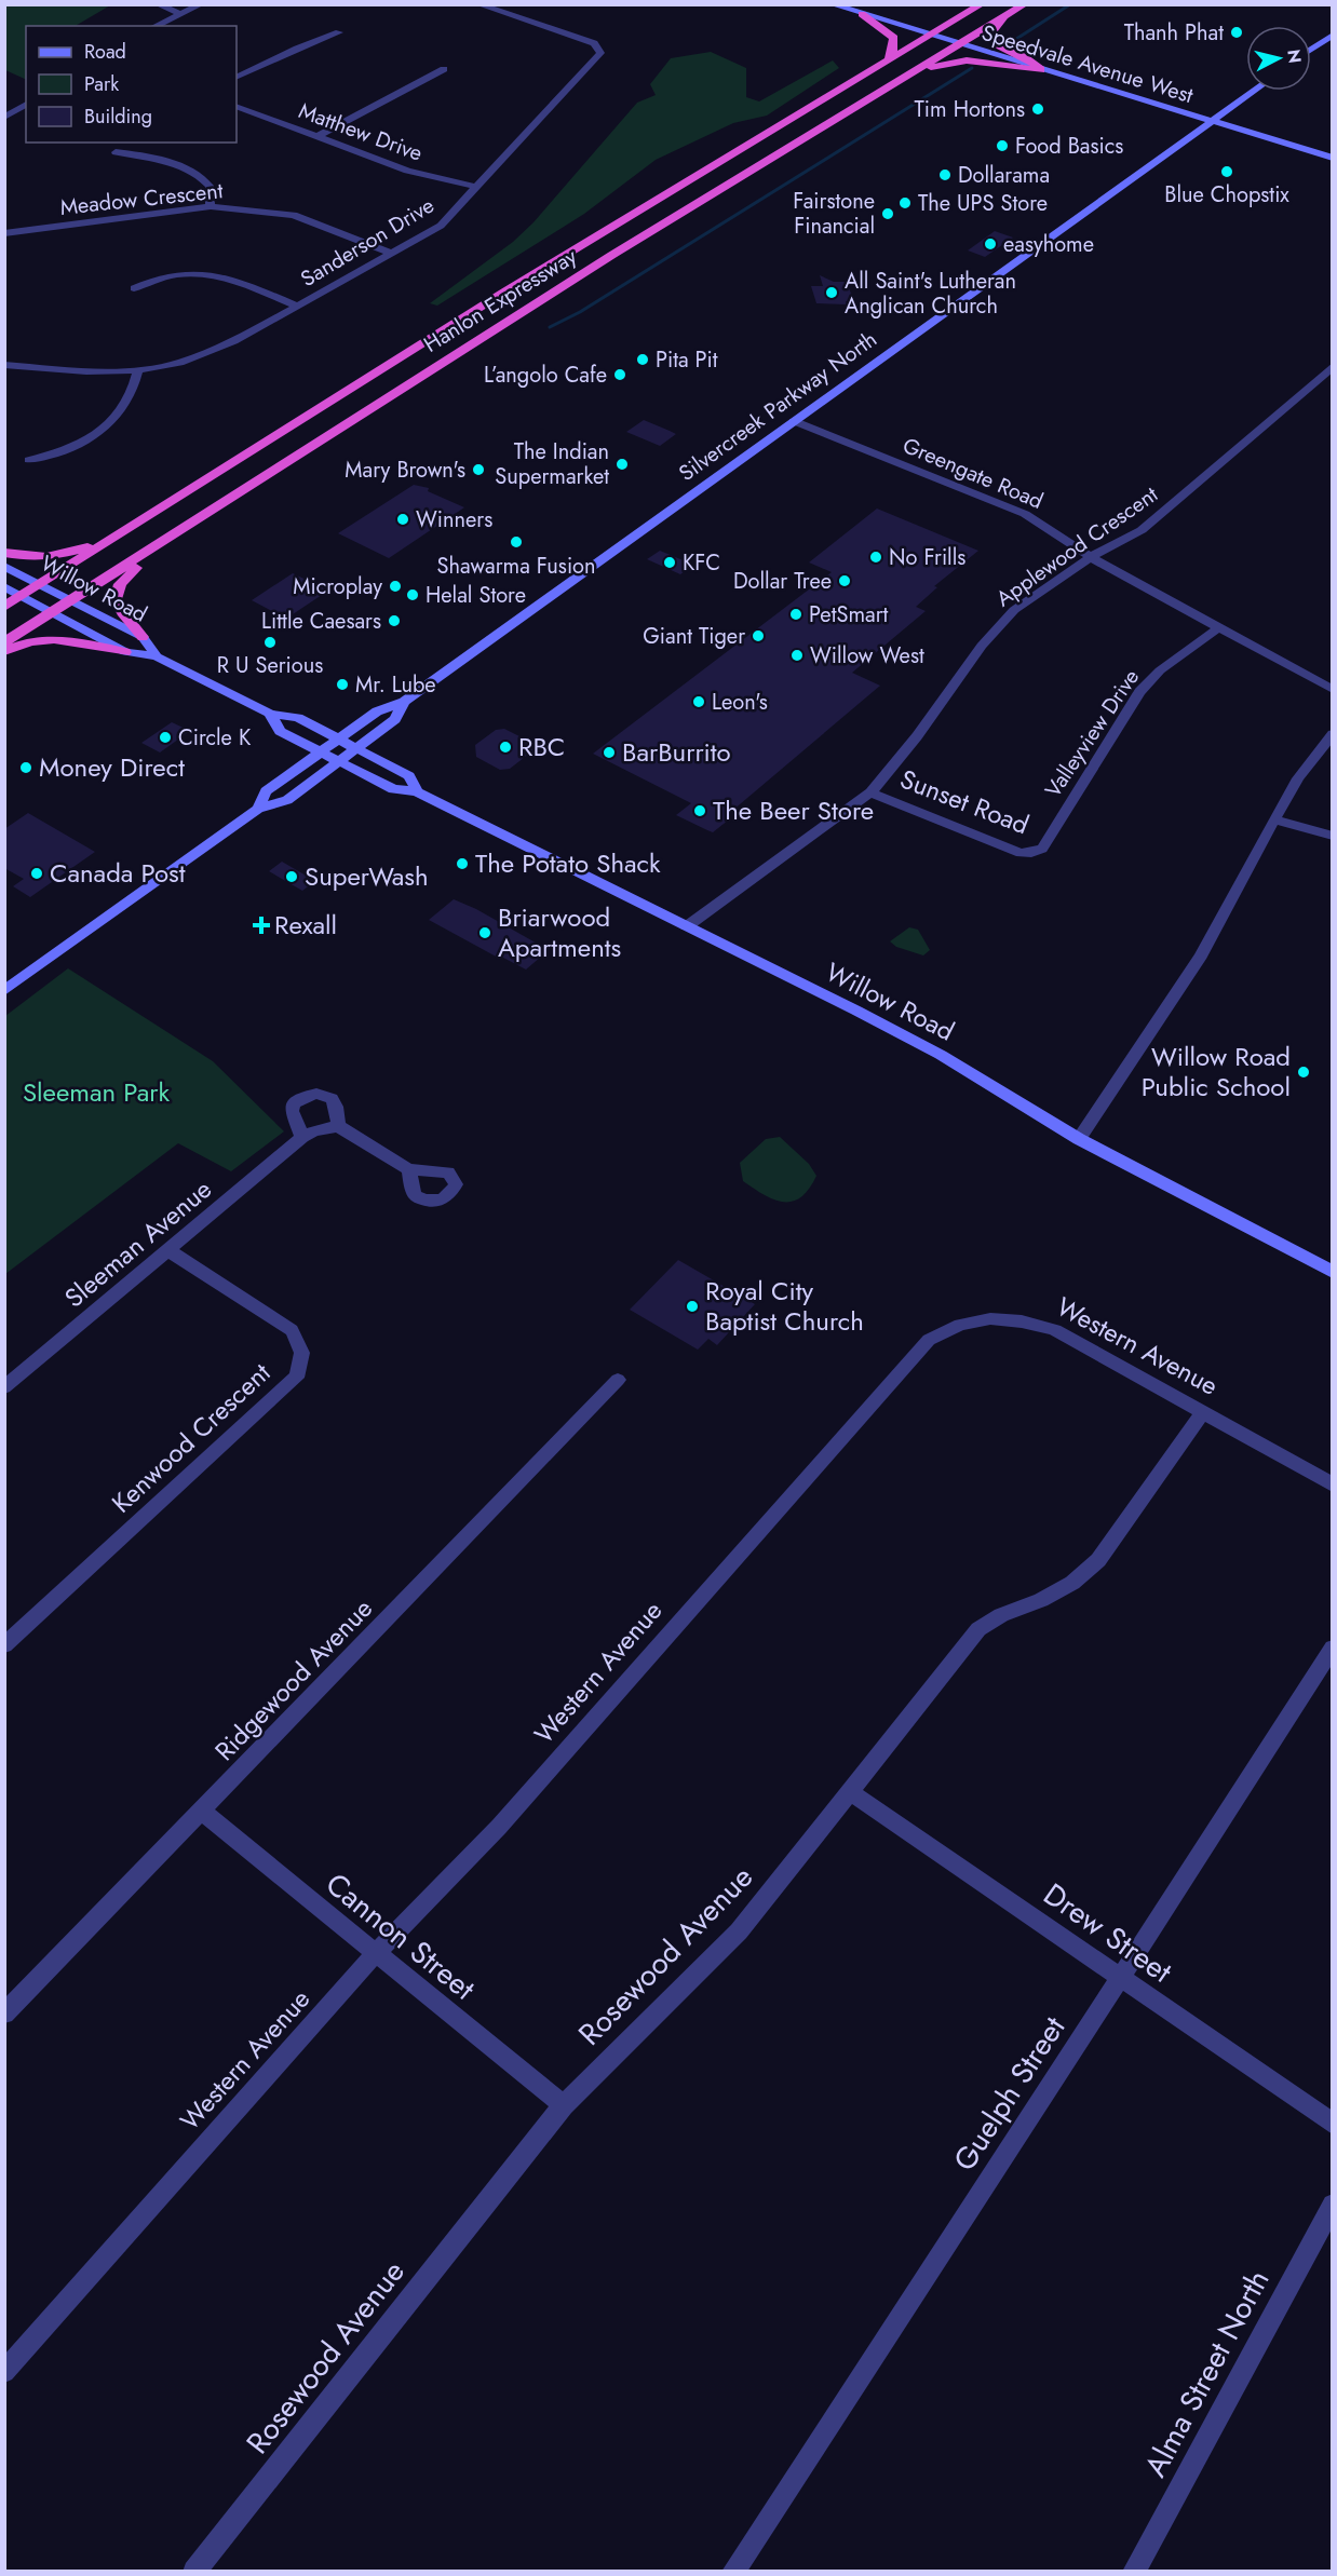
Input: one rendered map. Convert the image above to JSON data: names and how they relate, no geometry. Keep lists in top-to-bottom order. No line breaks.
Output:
{"streets":{"highway":["Hanlon Expressway"],"main road":["Speedvale Avenue West","Silvercreek Parkway North","Willow Road"],"street":["Matthew Drive","Meadow Crescent","Sanderson Drive","Greengate Road","Applewood Crescent","Valleyview Drive","Sunset Road","Sleeman Avenue","Western Avenue","Kenwood Crescent","Ridgewood Avenue","Drew Street","Cannon Street","Rosewood Avenue","Guelph Street","Alma Street North"]},"crossings":[["Speedvale Avenue West","Hanlon Expressway"],["Speedvale Avenue West","Silvercreek Parkway North"],["Matthew Drive","Sanderson Drive"],["Meadow Crescent","Sanderson Drive"],["Hanlon Expressway","Willow Road"],["Silvercreek Parkway North","Greengate Road"],["Silvercreek Parkway North","Willow Road"],["Greengate Road","Applewood Crescent"],["Greengate Road","Valleyview Drive"],["Applewood Crescent","Willow Road"],["Applewood Crescent","Sunset Road"],["Valleyview Drive","Sunset Road"],["Sleeman Avenue","Kenwood Crescent"],["Western Avenue","Cannon Street"],["Western Avenue","Rosewood Avenue"],["Ridgewood Avenue","Cannon Street"],["Drew Street","Rosewood Avenue"],["Drew Street","Guelph Street"],["Cannon Street","Rosewood Avenue"]],"parks":["Sleeman Park"],"places":{"other":["Thanh Phat","Tim Hortons","Food Basics","Blue Chopstix","Dollarama","The UPS Store","Fairstone Financial","easyhome","All Saint's Lutheran Anglican Church","Pita Pit","L’angolo Cafe","The Indian Supermarket","Mary Brown's","Winners","Shawarma Fusion","No Frills","KFC","Dollar Tree","Microplay","Helal Store","PetSmart","Little Caesars","Giant Tiger","R U Serious","Willow West","Mr. Lube","Leon's","Circle K","RBC","BarBurrito","Money Direct","The Beer Store","The Potato Shack","Canada Post","SuperWash","Briarwood Apartments","Willow Road Public School","Royal City Baptist Church"],"health":["Rexall"]},"legend":["Road","Park","Building"],"north":"right"}
